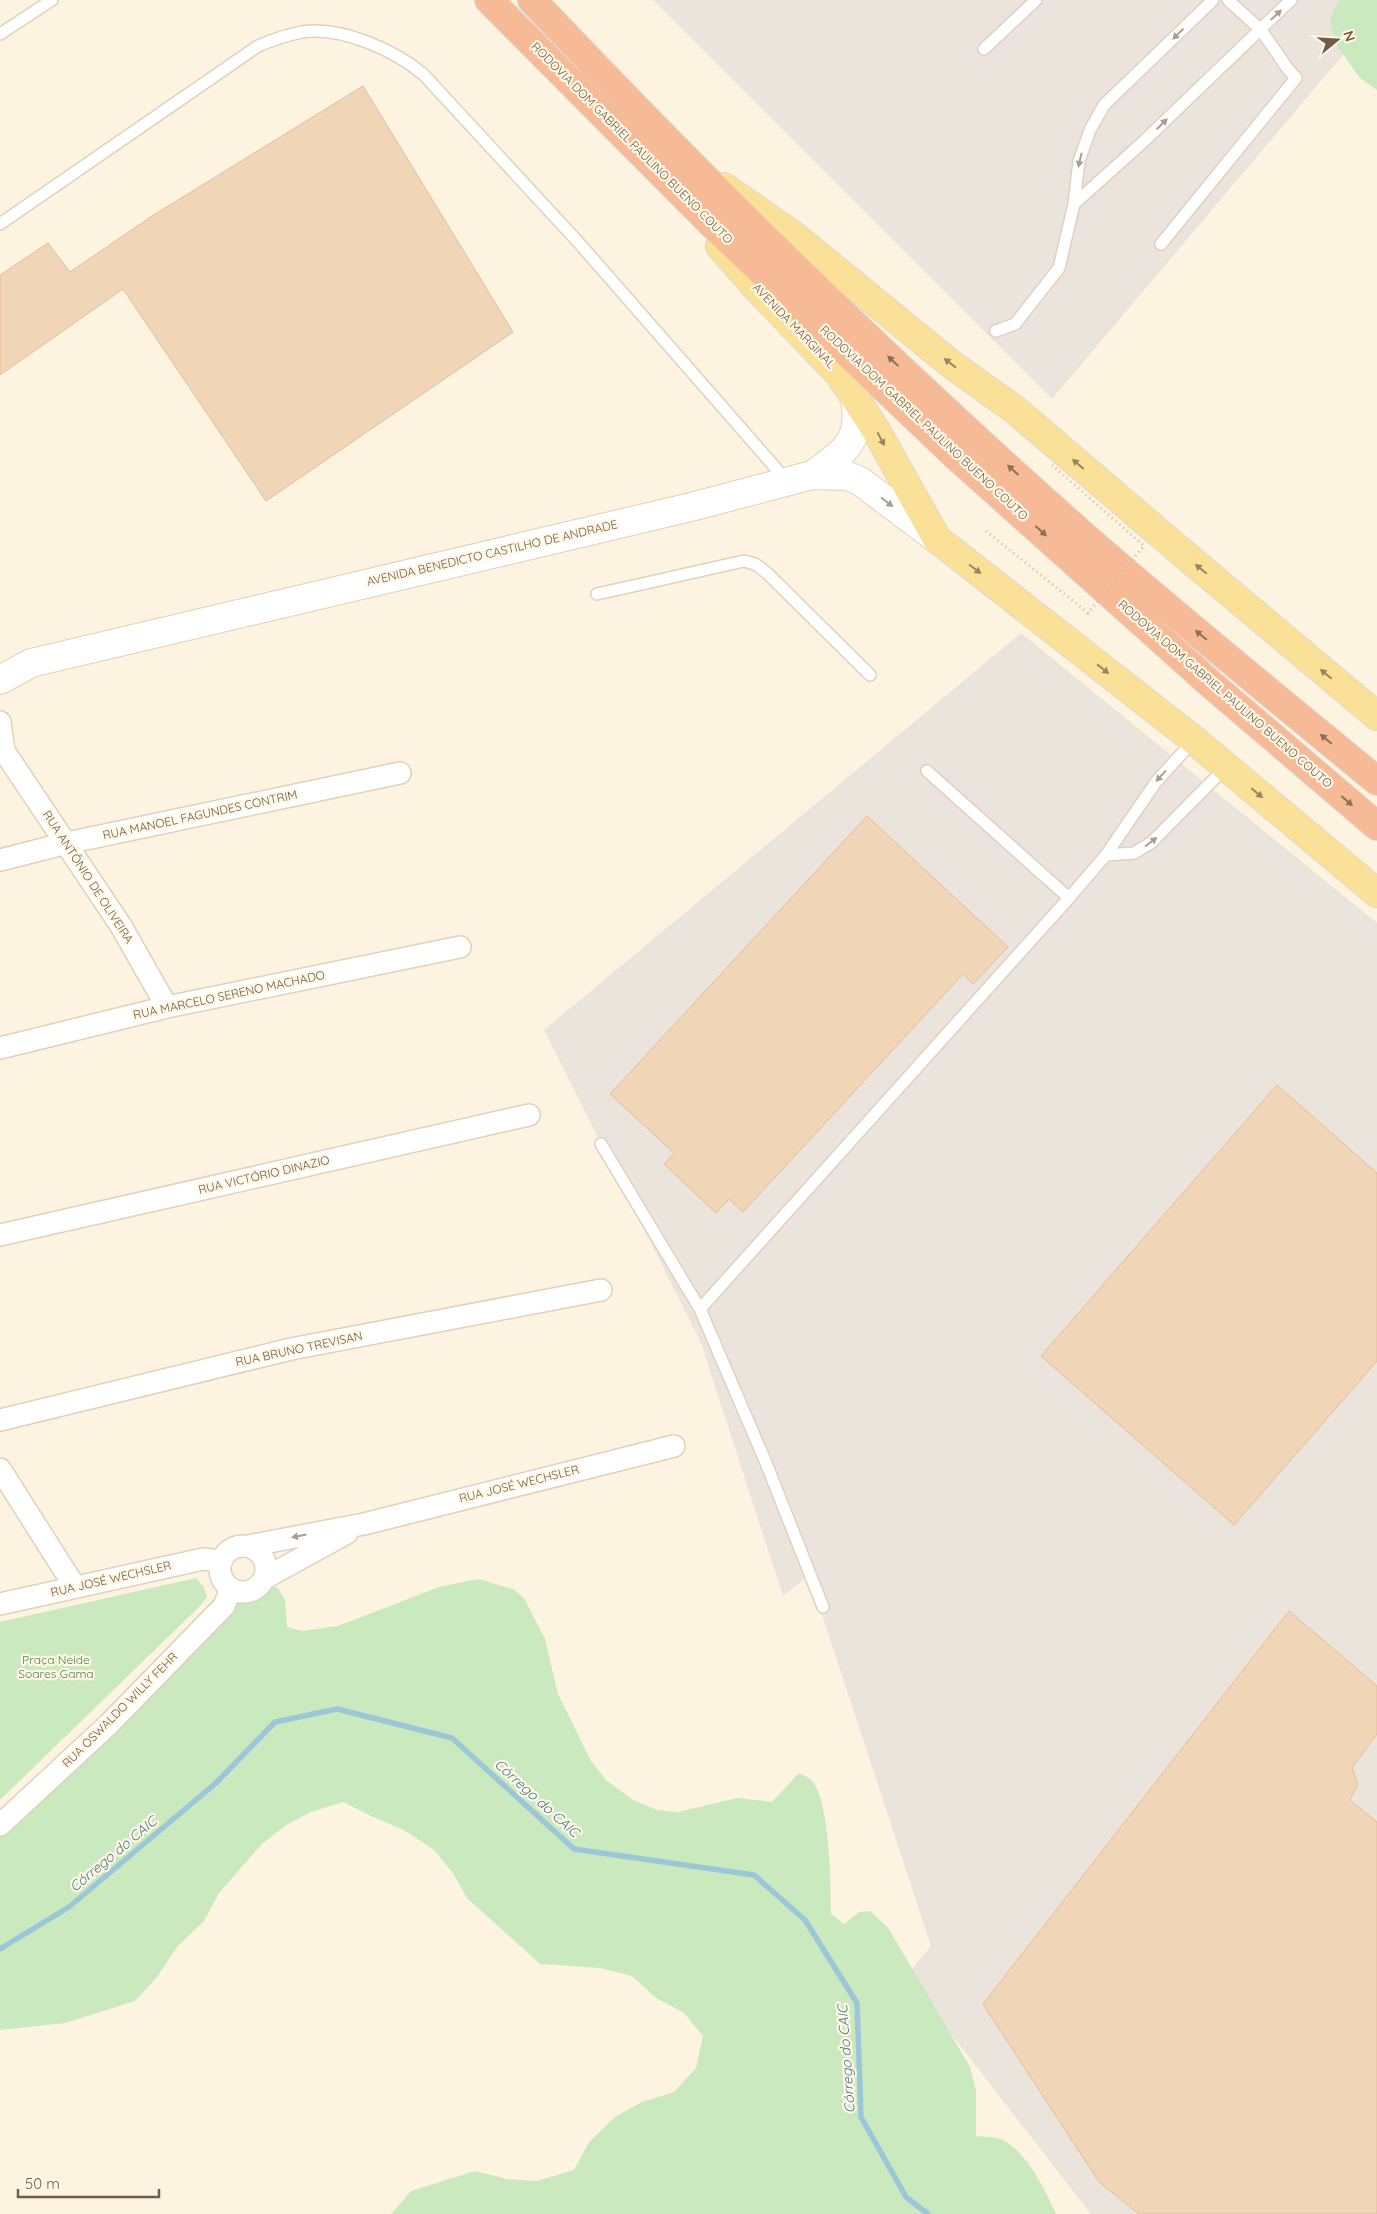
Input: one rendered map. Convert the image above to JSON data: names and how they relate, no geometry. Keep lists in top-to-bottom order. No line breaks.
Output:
{"streets":{"highway":["RODOVIA DOM GABRIEL PAULINO BUENO COUTO"],"main road":["AVENIDA MARGINAL","AVENIDA BENEDICTO CASTILHO DE ANDRADE"],"street":["RUA MANOEL FAGUNDES CONTRIM","RUA ANTÔNIO DE OLIVEIRA","RUA MARCELO SERENO MACHADO","RUA VICTÓRIO DINAZIO","RUA BRUNO TREVISAN","RUA JOSÉ WECHSLER","RUA OSWALDO WILLY FEHR"]},"crossings":[["RODOVIA DOM GABRIEL PAULINO BUENO COUTO","AVENIDA MARGINAL"],["AVENIDA MARGINAL","AVENIDA BENEDICTO CASTILHO DE ANDRADE"],["RUA MANOEL FAGUNDES CONTRIM","RUA ANTÔNIO DE OLIVEIRA"],["RUA ANTÔNIO DE OLIVEIRA","RUA MARCELO SERENO MACHADO"],["RUA JOSÉ WECHSLER","RUA OSWALDO WILLY FEHR"]],"water":["Córrego do CAIC"],"parks":["Praça Neide Soares Gama"],"scale_bar":"50 m","north":"right"}
